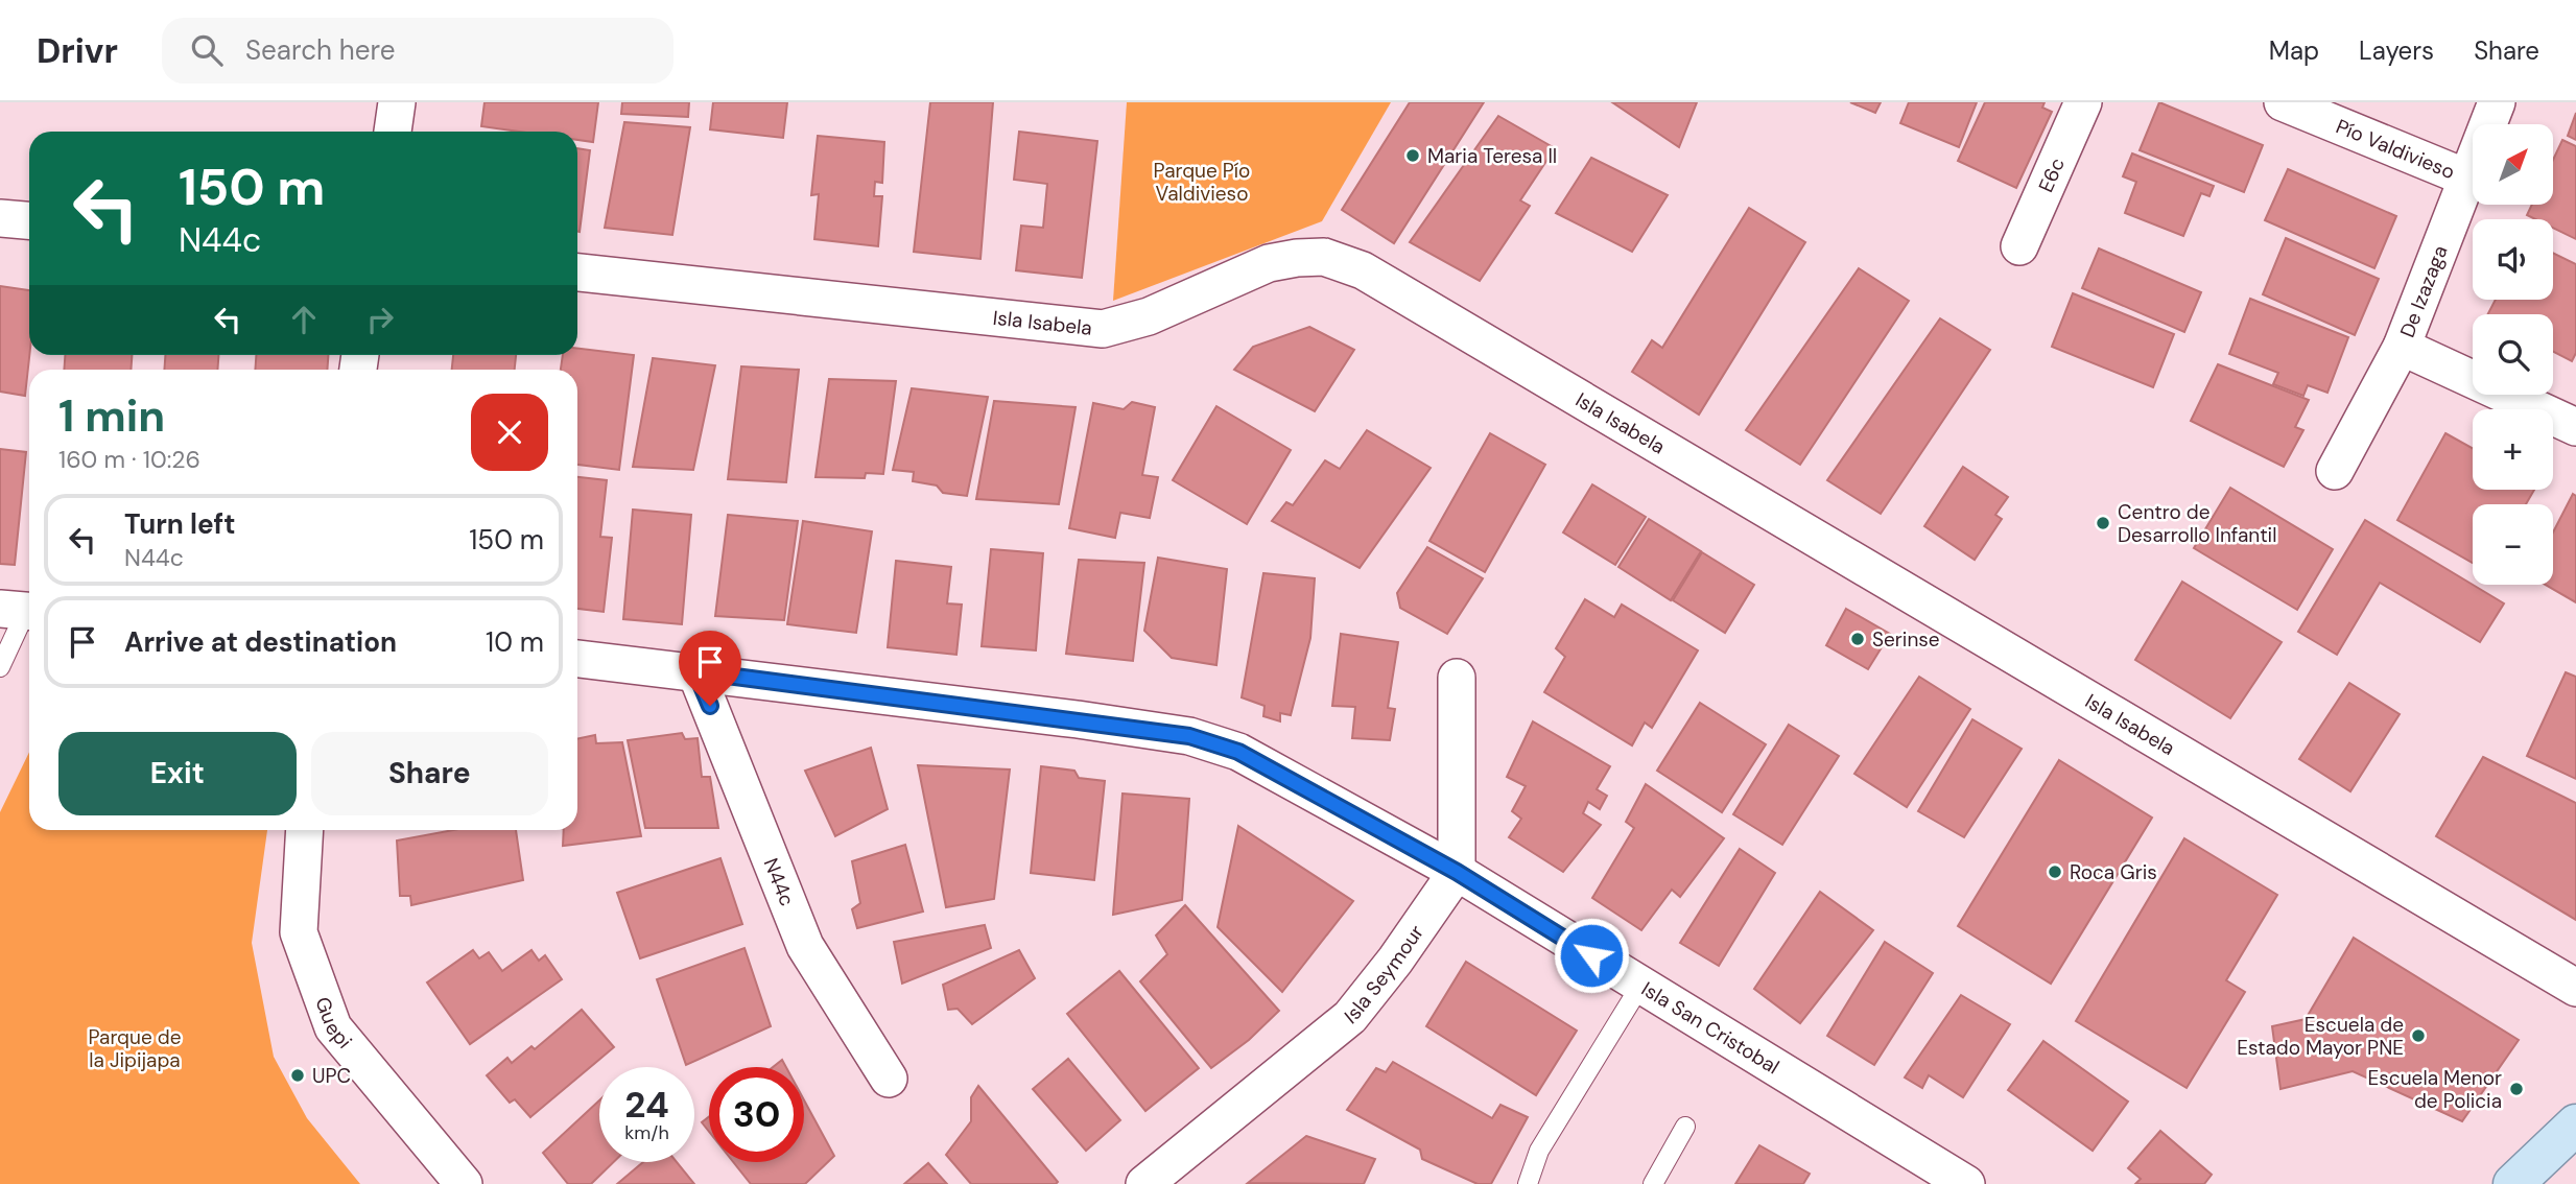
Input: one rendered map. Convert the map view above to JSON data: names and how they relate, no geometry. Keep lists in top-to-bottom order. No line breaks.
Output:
{"streets":{"street":["Pío Valdivieso","E6c","De Izazaga","Isla Isabela","N44c","Isla Seymour","Guepi","Isla San Cristobal"]},"crossings":[["Pío Valdivieso","De Izazaga"],["N44c","Isla San Cristobal"],["Isla Seymour","Isla San Cristobal"]],"parks":["Parque Pío Valdivieso","Parque de la Jipijapa"],"places":["Maria Teresa II","Centro de Desarrollo Infantil","Serinse","Roca Gris","Escuela de Estado Mayor PNE","UPC","Escuela Menor de Policia"],"north":"top right","page":{"header":"Drivr","search":"Search here","nav":["Map","Layers","Share"],"map_buttons":["+","−"],"turn":["150 m","N44c"],"heading":["1 min","160 m · 10:26"],"list":[{"name":"Turn left","note":"N44c","value":"150 m"},{"name":"Arrive at destination","value":"10 m"}],"buttons":["Exit","Share"],"speed":"24 km/h","limit":"30"}}
